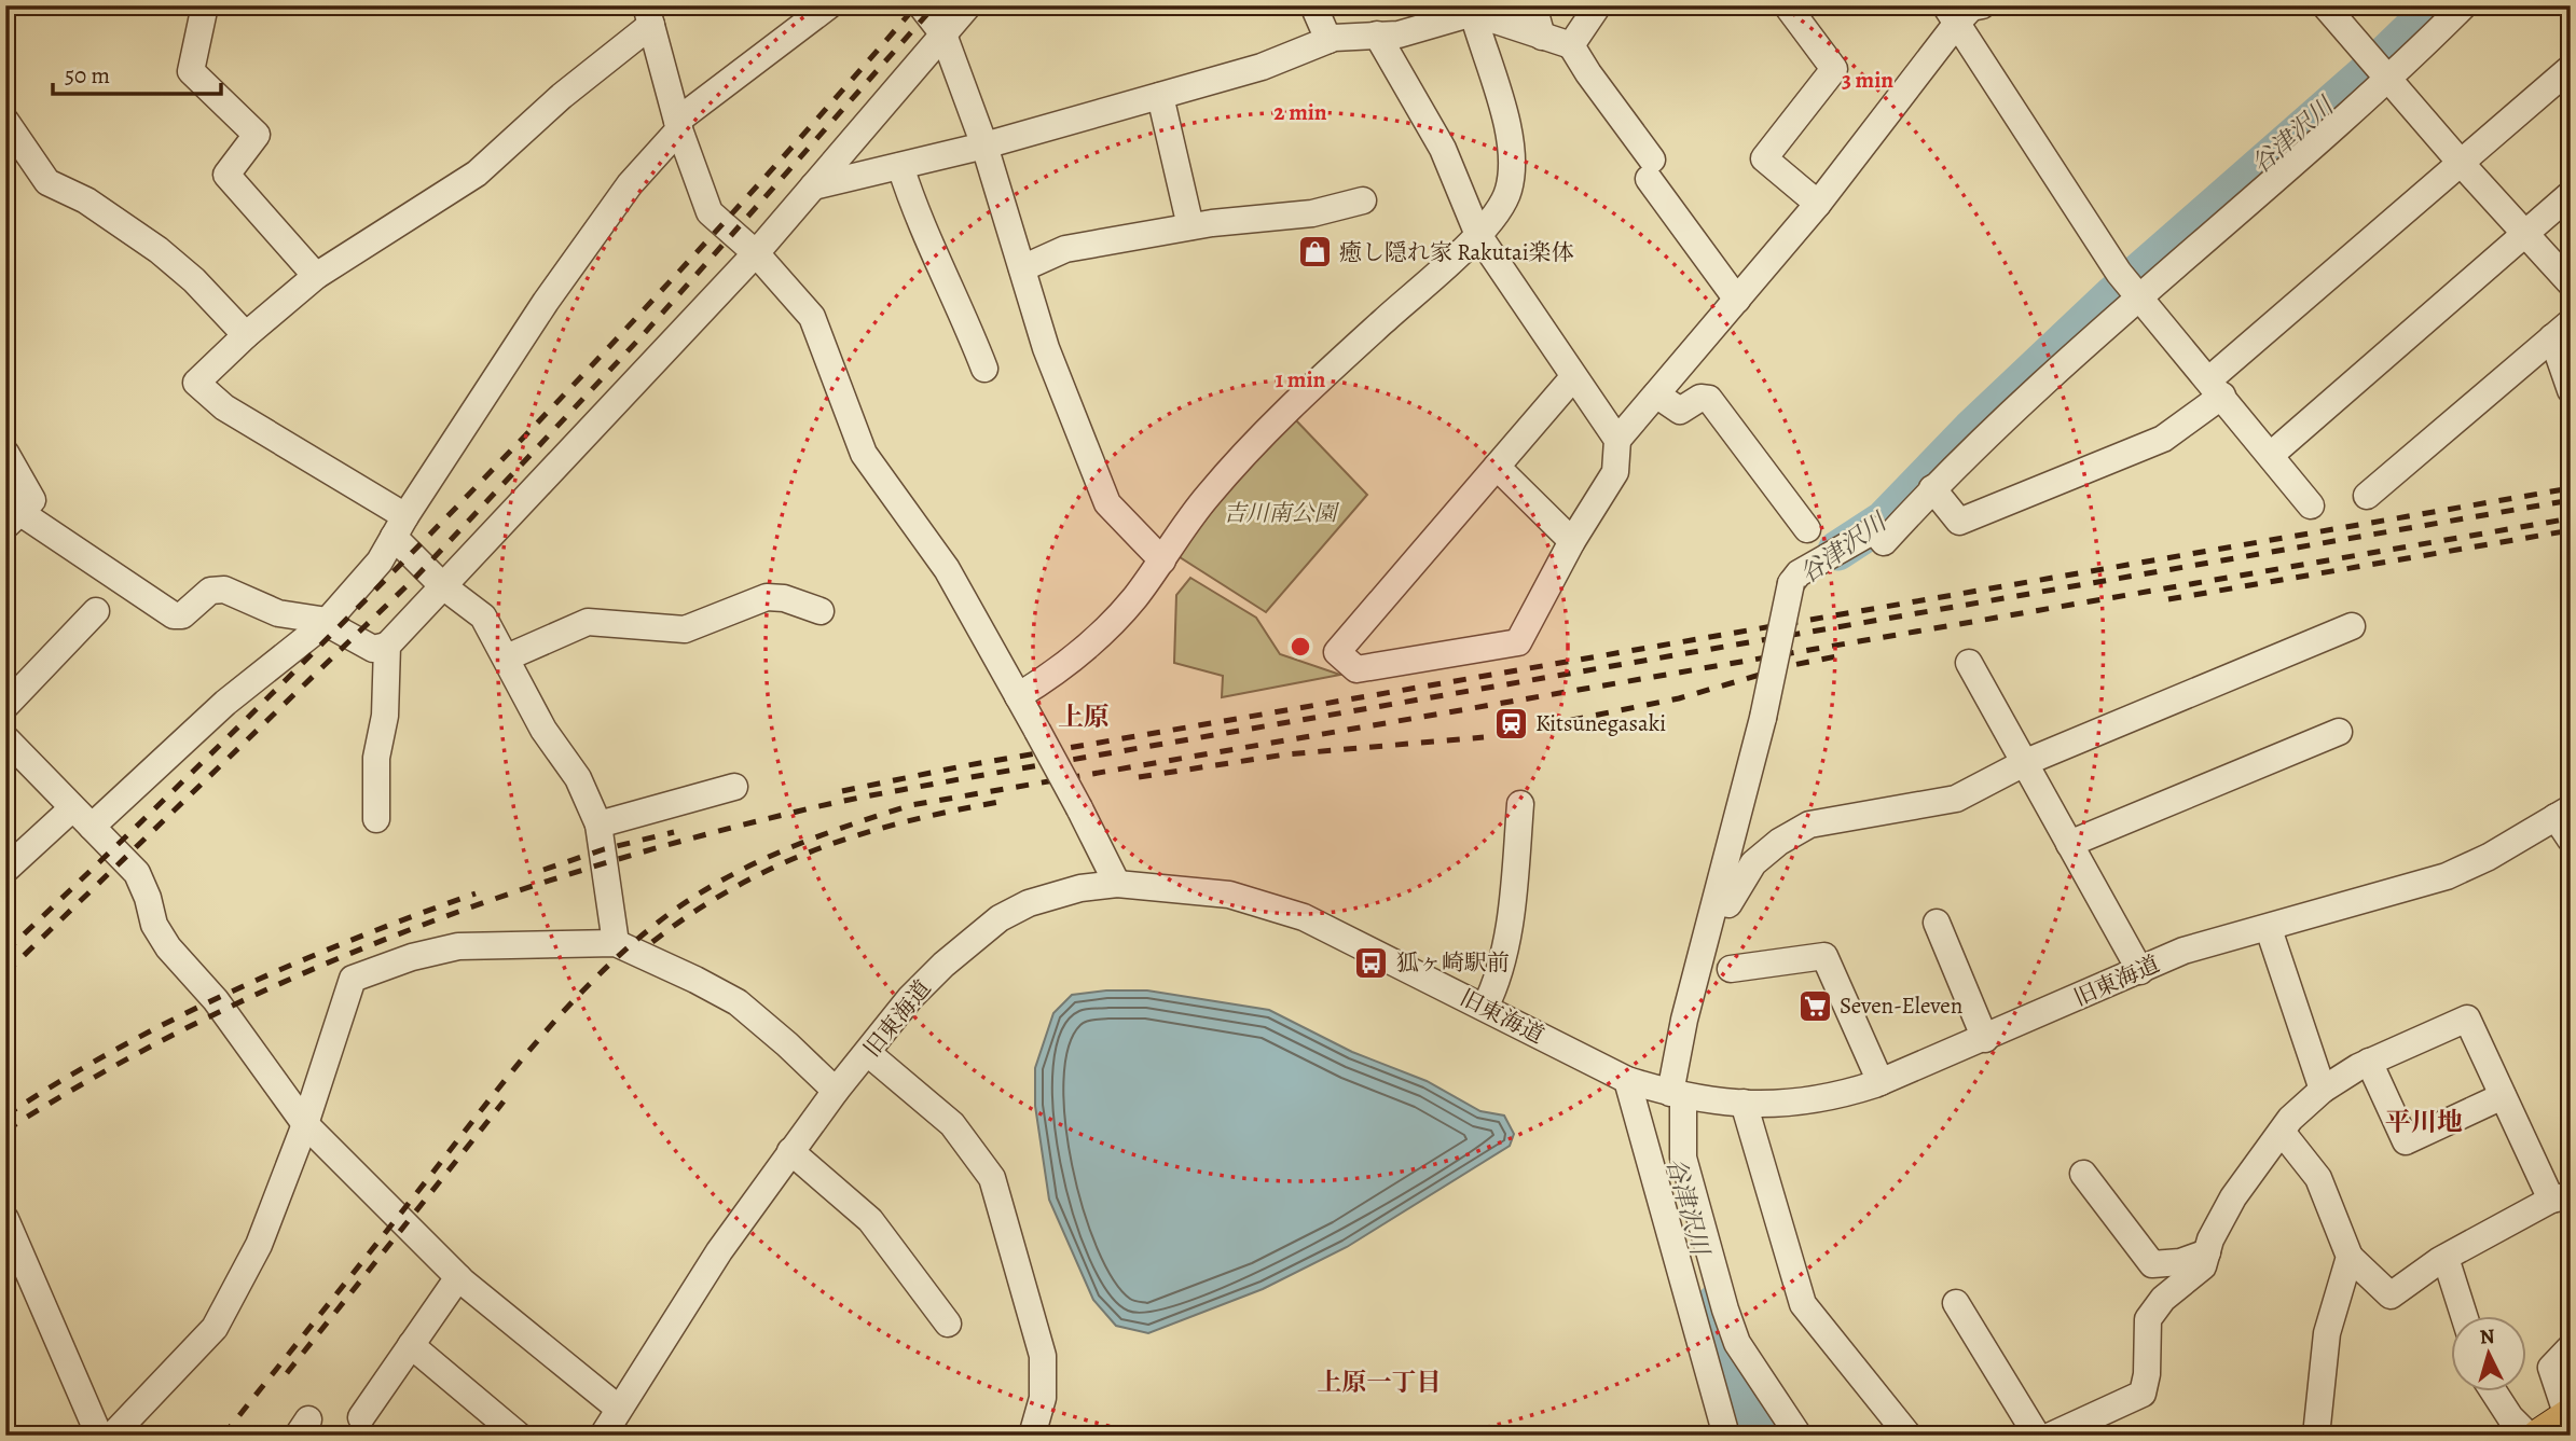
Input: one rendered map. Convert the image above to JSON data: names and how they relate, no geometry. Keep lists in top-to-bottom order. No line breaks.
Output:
{"streets":{"street":["旧東海道"]},"districts":["上原","平川地","上原一丁目"],"water":["谷津沢川"],"parks":["吉川南公園"],"places":{"shop":["癒し隠れ家 Rakutai楽体"],"station":["Kitsunegasaki"],"bus stop":["狐ヶ崎駅前"],"supermarket":["Seven-Eleven"]},"scale_bar":"50 m","north":"top","rings":["3 min","2 min","1 min"]}
